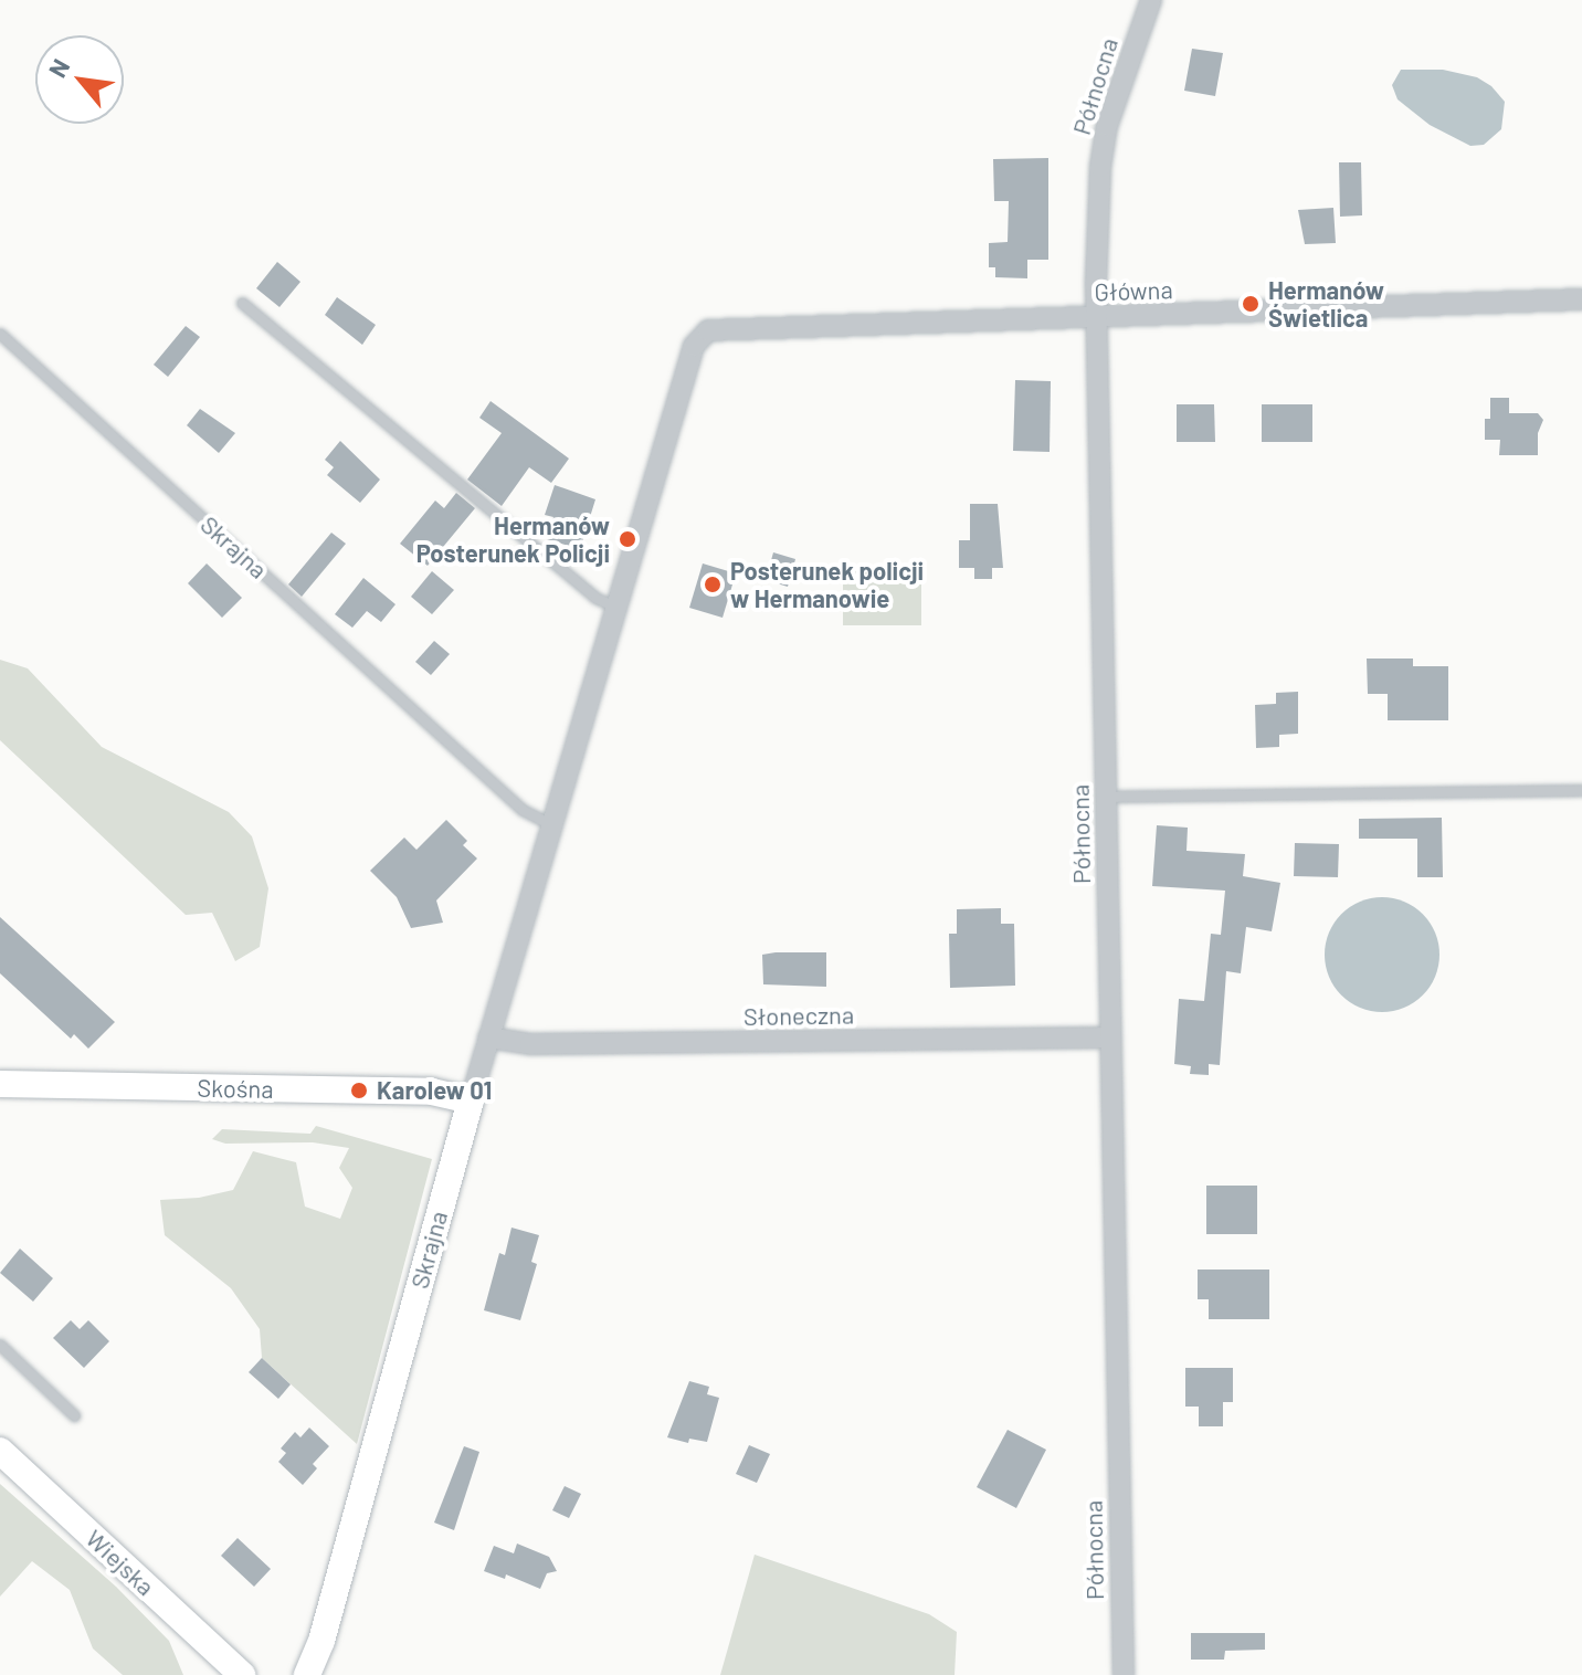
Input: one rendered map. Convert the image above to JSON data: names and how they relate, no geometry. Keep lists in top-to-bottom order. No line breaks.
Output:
{"streets":{"street":["Północna","Główna","Skrajna","Słoneczna","Skośna","Wiejska"]},"crossings":[["Północna","Główna"],["Północna","Słoneczna"],["Główna","Skrajna"],["Skrajna","Słoneczna"],["Skrajna","Skośna"]],"places":["Hermanów Świetlica","Hermanów Posterunek Policji","Posterunek policji w Hermanowie","Karolew 01"],"north":"top left"}
